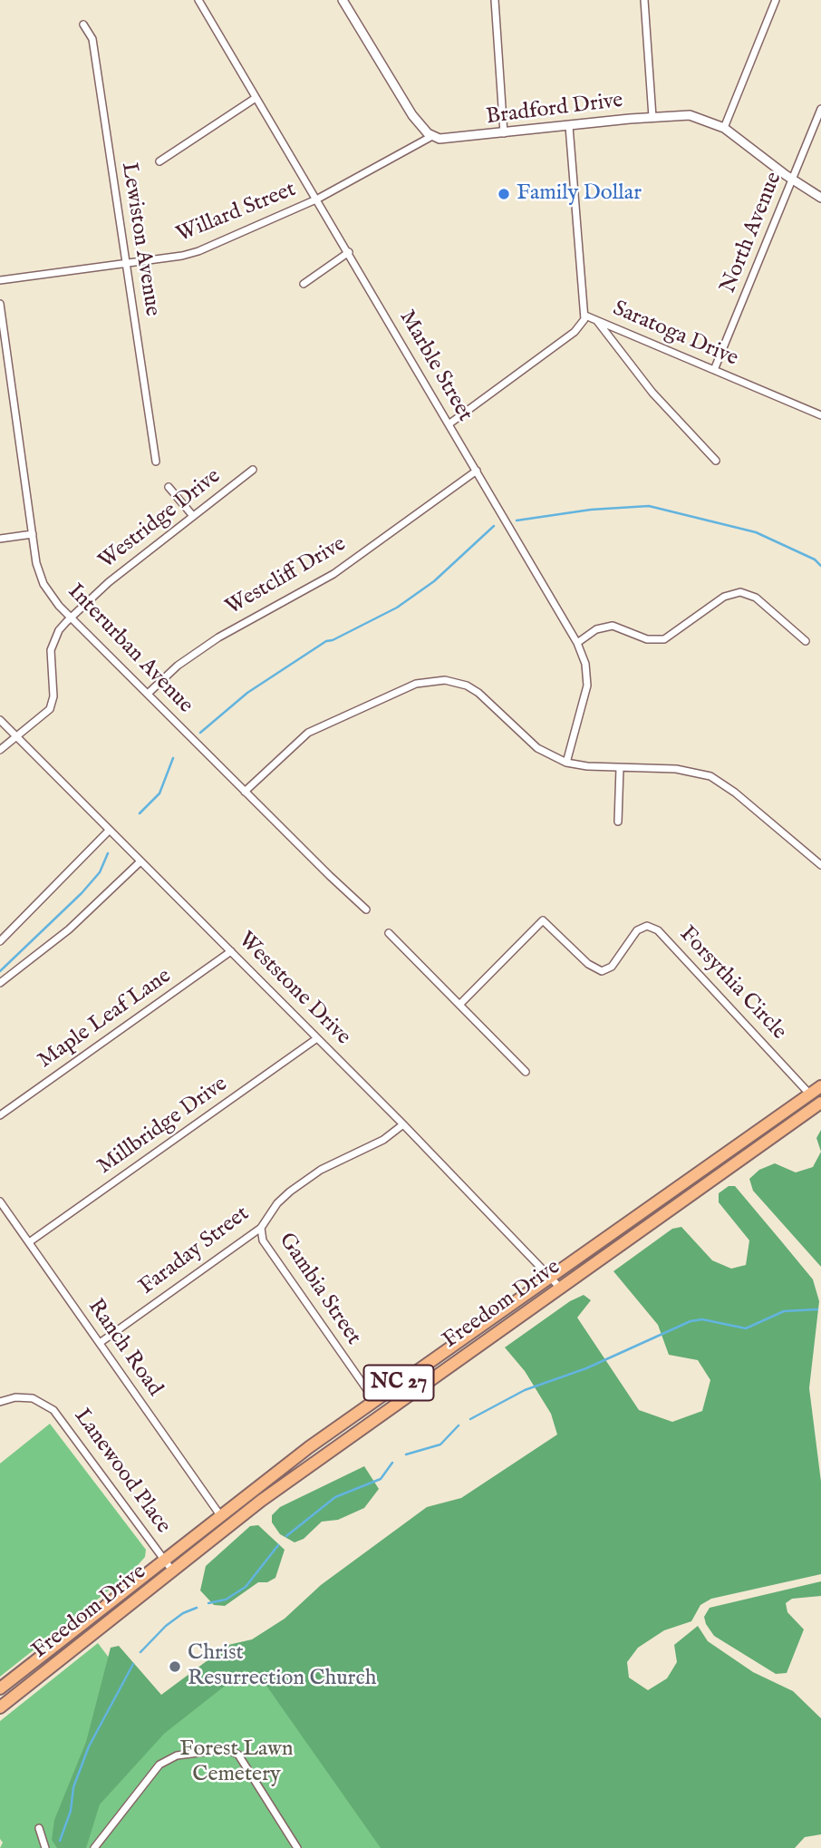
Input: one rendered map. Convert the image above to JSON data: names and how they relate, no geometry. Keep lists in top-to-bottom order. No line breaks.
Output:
{"streets":{"main road":["Freedom Drive","NC 27"],"street":["Bradford Drive","Willard Street","North Avenue","Lewiston Avenue","Saratoga Drive","Marble Street","Westridge Drive","Westcliff Drive","Interurban Avenue","Forsythia Circle","Weststone Drive","Maple Leaf Lane","Millbridge Drive","Faraday Street","Gambia Street","Ranch Road","Lanewood Place"]},"crossings":[["Bradford Drive","Willard Street"],["Bradford Drive","North Avenue"],["Bradford Drive","Saratoga Drive"],["Willard Street","Lewiston Avenue"],["Willard Street","Marble Street"],["North Avenue","Saratoga Drive"],["Marble Street","Westcliff Drive"],["Westridge Drive","Interurban Avenue"],["Westridge Drive","Weststone Drive"],["Westcliff Drive","Interurban Avenue"],["Forsythia Circle","Freedom Drive"],["Weststone Drive","Maple Leaf Lane"],["Weststone Drive","Millbridge Drive"],["Weststone Drive","Faraday Street"],["Weststone Drive","Freedom Drive"],["Millbridge Drive","Ranch Road"],["Faraday Street","Gambia Street"],["Faraday Street","Ranch Road"],["Gambia Street","Freedom Drive"],["Freedom Drive","Ranch Road"],["Freedom Drive","Lanewood Place"]],"parks":["Forest Lawn Cemetery"],"places":["Family Dollar","Christ Resurrection Church"]}
